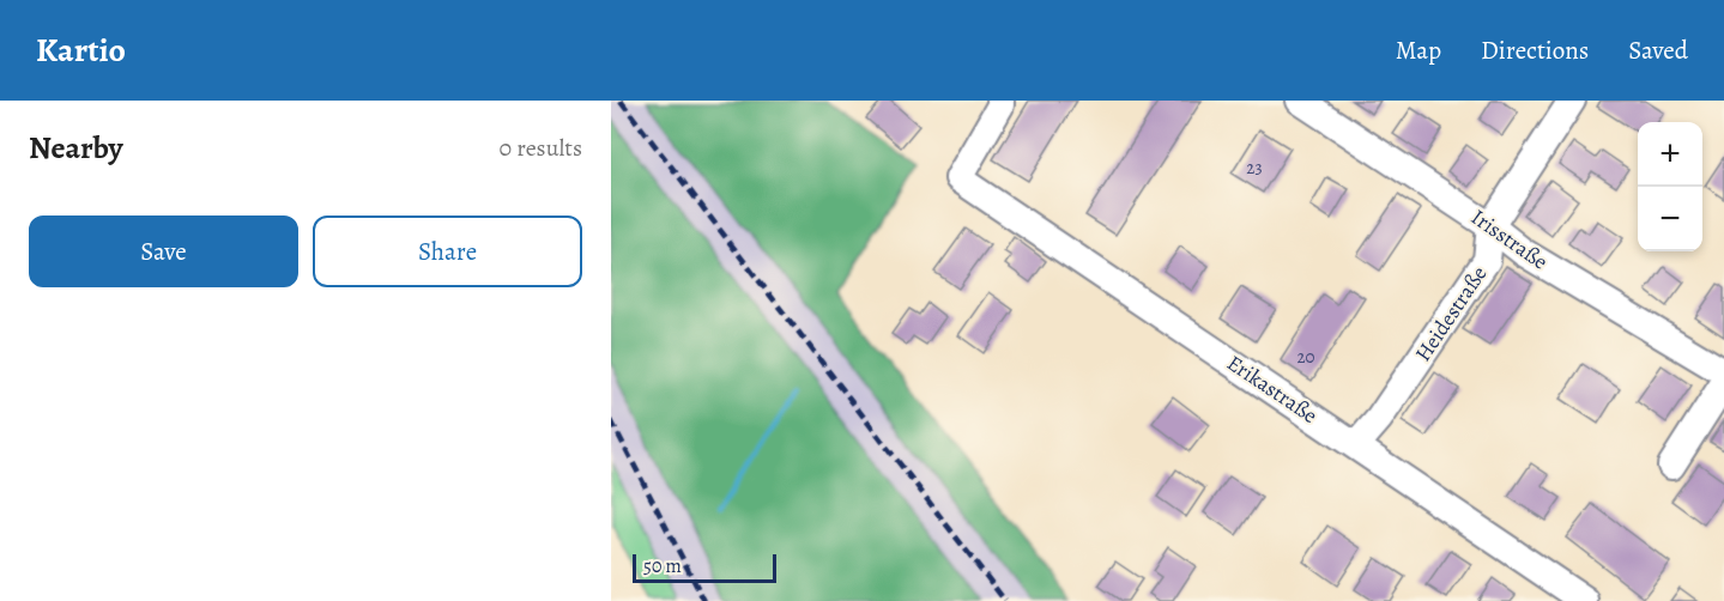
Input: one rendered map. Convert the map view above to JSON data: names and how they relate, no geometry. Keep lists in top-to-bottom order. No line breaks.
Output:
{"streets":{"street":["Irisstraße","Heidestraße","Erikastraße"]},"crossings":[["Irisstraße","Heidestraße"],["Heidestraße","Erikastraße"]],"house_numbers":["23","20"],"scale_bar":"50 m","page":{"header":"Kartio","nav":["Map","Directions","Saved"],"heading":["Nearby","0 results"],"map_buttons":["+","−"],"buttons":["Save","Share"],"scale":"50 m"}}
